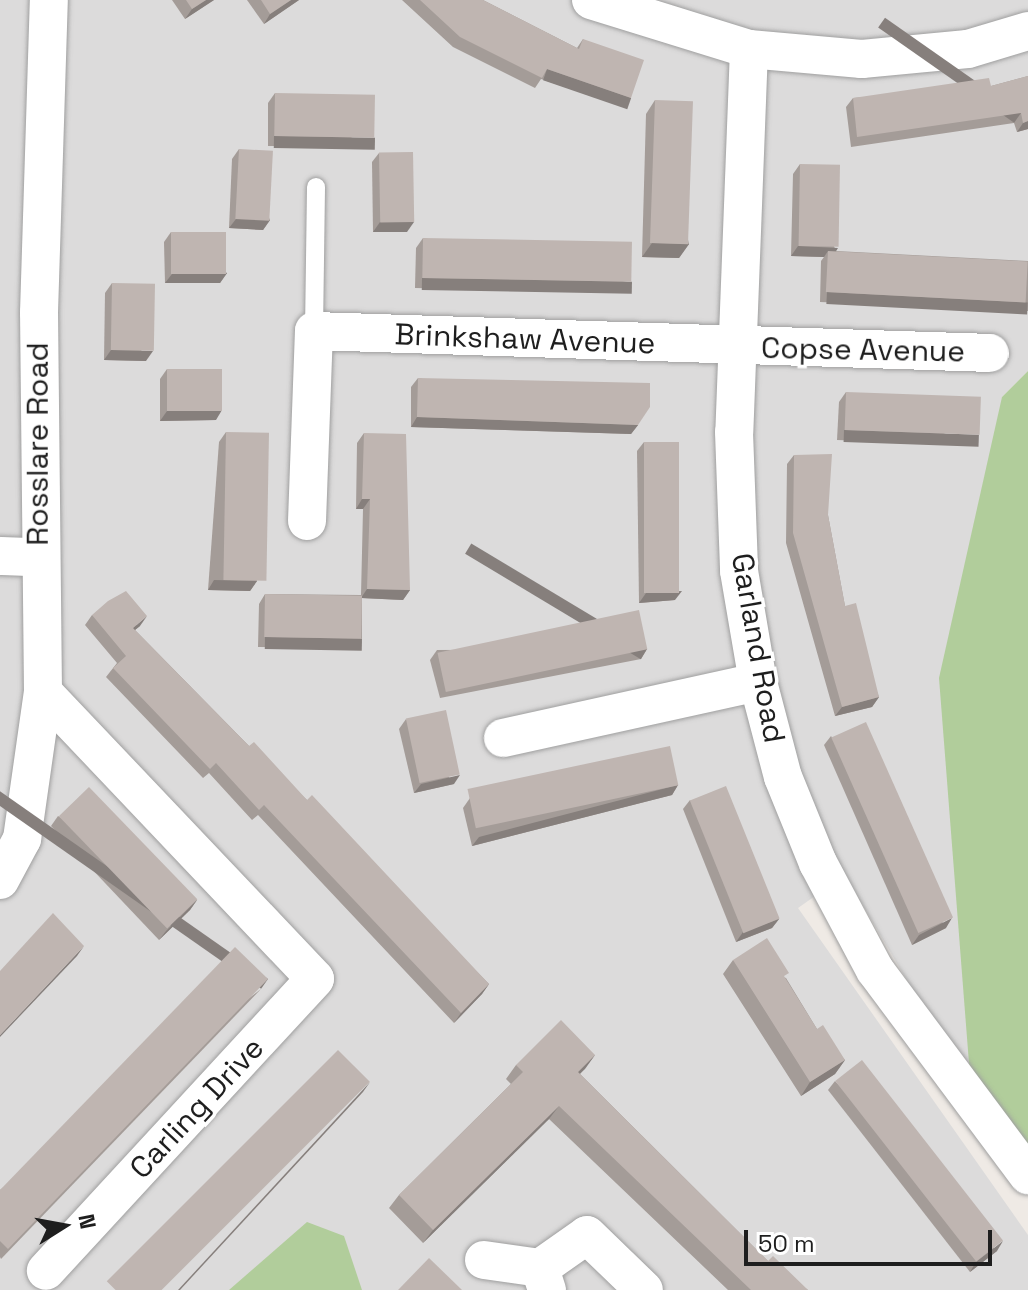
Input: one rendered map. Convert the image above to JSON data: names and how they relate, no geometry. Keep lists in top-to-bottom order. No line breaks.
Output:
{"streets":{"street":["Brinkshaw Avenue","Copse Avenue","Rosslare Road","Garland Road","Carling Drive"]},"crossings":[["Brinkshaw Avenue","Copse Avenue"],["Brinkshaw Avenue","Garland Road"],["Copse Avenue","Garland Road"],["Rosslare Road","Carling Drive"]],"scale_bar":"50 m","north":"right"}
